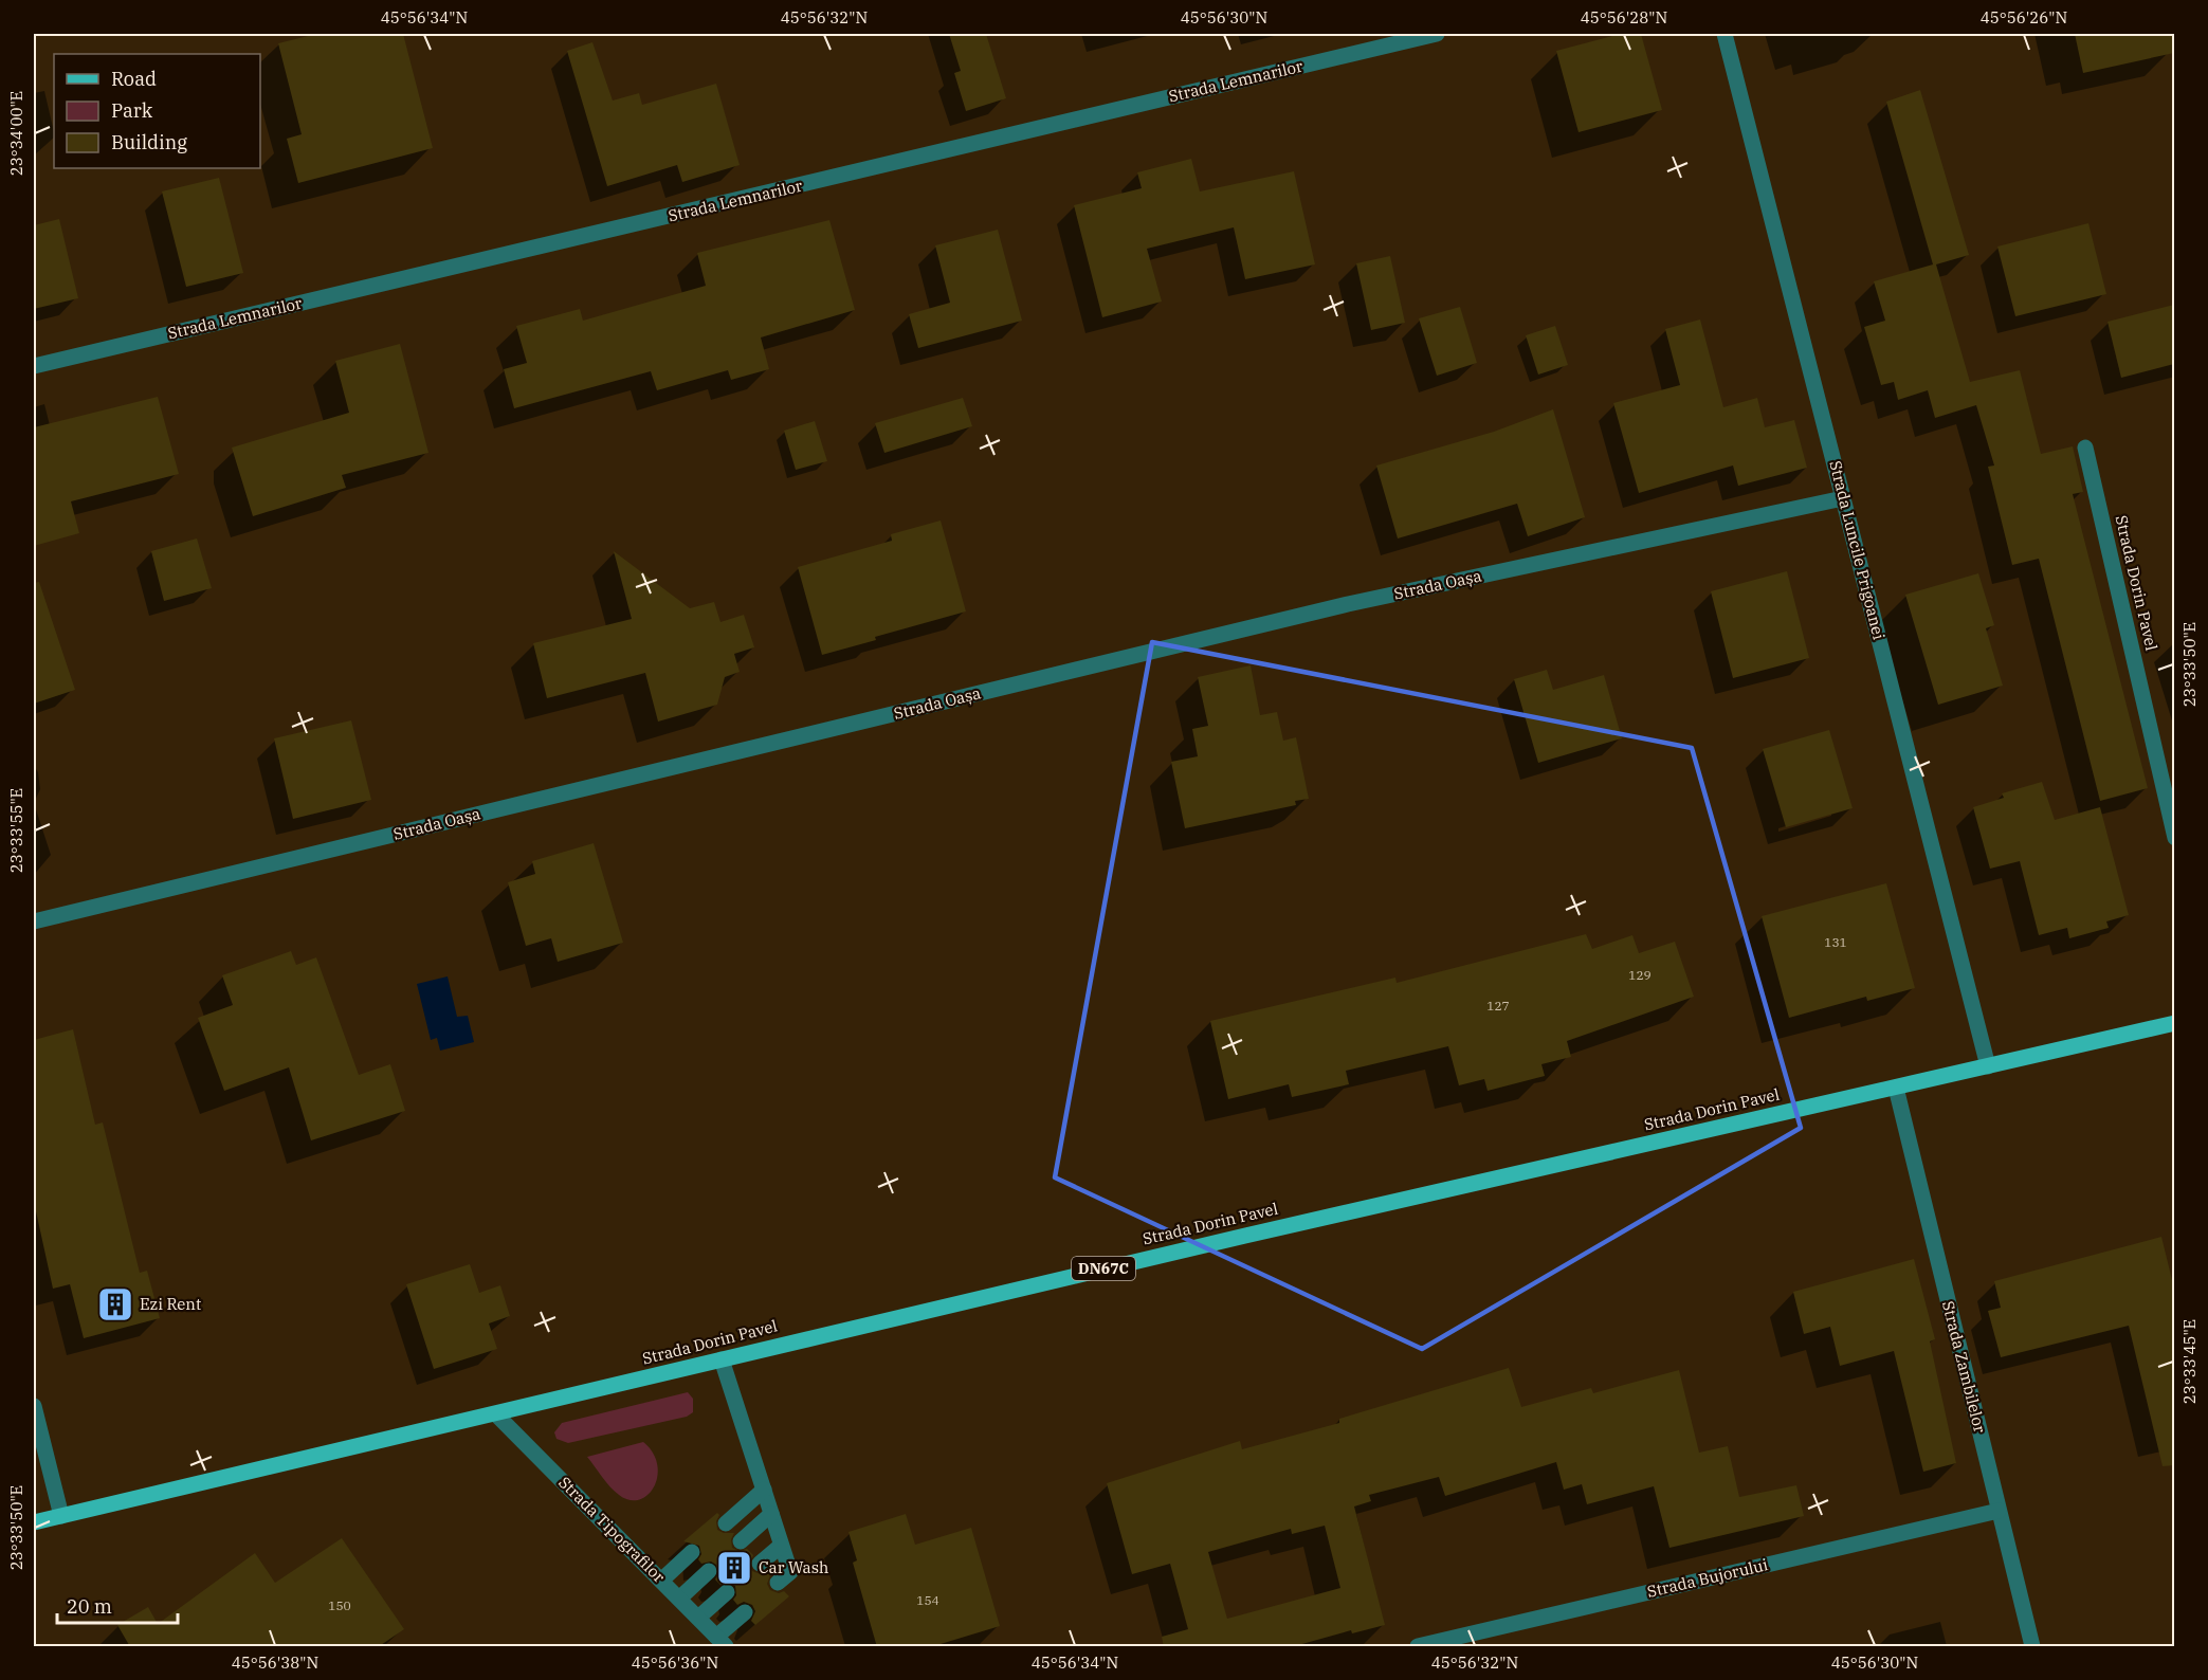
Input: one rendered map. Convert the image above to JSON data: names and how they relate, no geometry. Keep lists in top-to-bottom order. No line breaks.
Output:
{"streets":{"main road":["Strada Dorin Pavel","DN67C"],"street":["Strada Lemnarilor","Strada Luncile Prigoanei","Strada Oașa","Strada Zambilelor","Strada Tipografilor","Strada Bujorului"]},"crossings":[["Strada Luncile Prigoanei","Strada Dorin Pavel"],["Strada Luncile Prigoanei","Strada Oașa"],["Strada Dorin Pavel","Strada Zambilelor"],["Strada Dorin Pavel","Strada Tipografilor"],["Strada Zambilelor","Strada Bujorului"]],"places":{"building":["Ezi Rent","Car Wash"]},"house_numbers":["131","129","127","154","150"],"legend":["Road","Park","Building"],"scale_bar":"20 m","coordinates":["45°56'34\"N","45°56'32\"N","45°56'30\"N","45°56'28\"N","45°56'26\"N","23°34'00\"E","23°33'50\"E","23°33'55\"E","23°33'45\"E","45°56'38\"N","45°56'36\"N"]}
